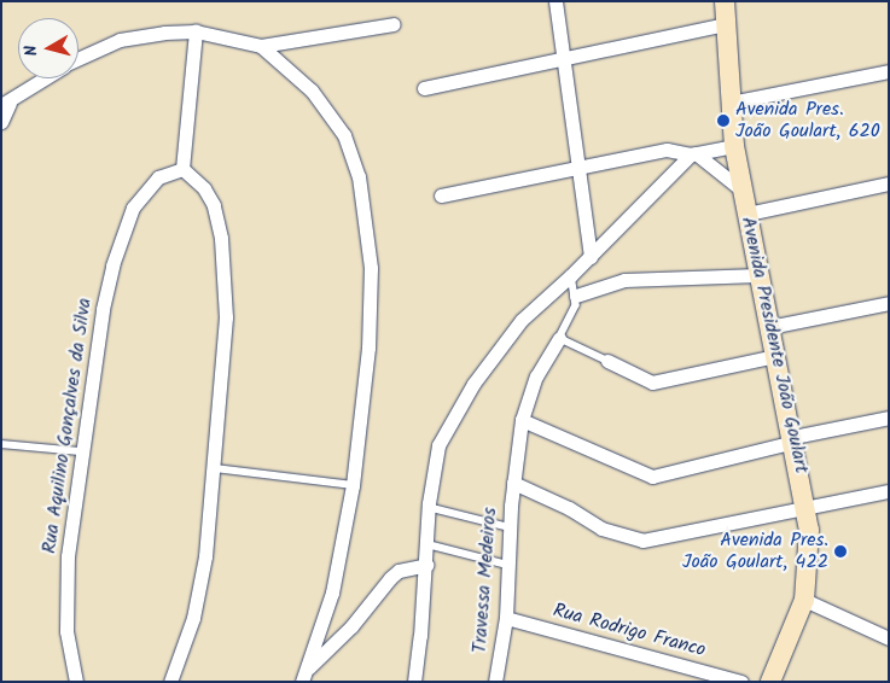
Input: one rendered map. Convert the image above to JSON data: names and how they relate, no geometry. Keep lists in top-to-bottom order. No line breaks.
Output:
{"streets":{"main road":["Avenida Presidente João Goulart"],"street":["Rua Aquilino Gonçalves da Silva","Travessa Medeiros","Rua Rodrigo Franco"]},"crossings":[["Travessa Medeiros","Rua Rodrigo Franco"]],"places":["Avenida Pres. João Goulart, 620","Avenida Pres. João Goulart, 422"],"north":"left"}
